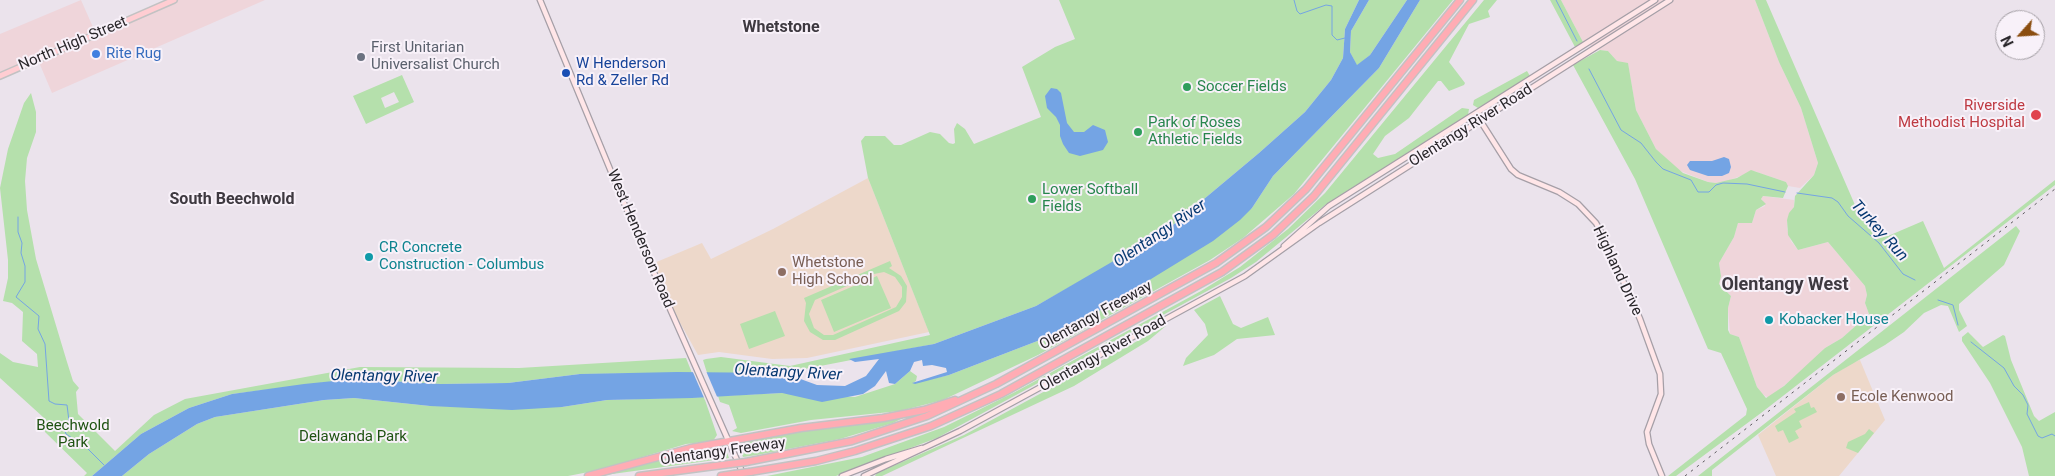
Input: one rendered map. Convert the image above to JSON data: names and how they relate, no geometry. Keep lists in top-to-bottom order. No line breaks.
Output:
{"streets":{"highway":["Olentangy Freeway"],"main road":["North High Street","Olentangy River Road","West Henderson Road","Highland Drive"]},"crossings":[["Olentangy River Road","Highland Drive"],["West Henderson Road","Olentangy Freeway"]],"districts":["Whetstone","South Beechwold","Olentangy West"],"water":["Turkey Run","Olentangy River"],"parks":["Beechwold Park","Delawanda Park"],"places":["Rite Rug","First Unitarian Universalist Church","W Henderson Rd & Zeller Rd","Soccer Fields","Riverside Methodist Hospital","Park of Roses Athletic Fields","Lower Softball Fields","CR Concrete Construction - Columbus","Whetstone High School","Kobacker House","Ecole Kenwood"],"north":"bottom left"}
